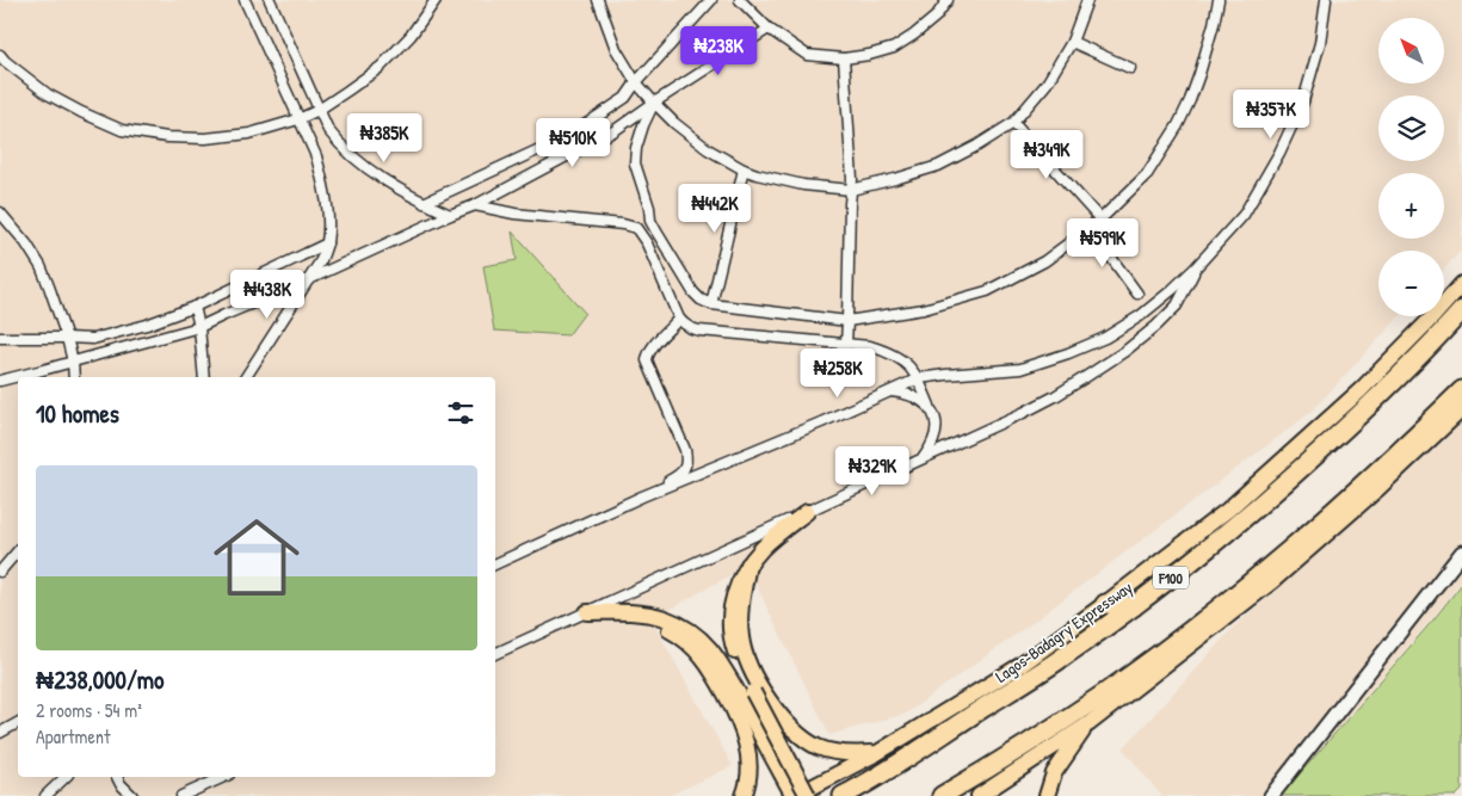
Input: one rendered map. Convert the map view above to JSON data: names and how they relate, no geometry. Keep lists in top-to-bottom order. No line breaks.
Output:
{"streets":{"highway":["F100","Lagos-Badagry Expressway"]},"north":"top left","page":{"map_buttons":["+","−"],"price":["₦238K","₦357K","₦385K","₦510K","₦349K","₦442K","₦599K","₦438K","₦258K","₦329K"],"heading":"10 homes","list":[{"name":"₦238,000/mo","note":"2 rooms · 54 m² · Apartment"}]}}
